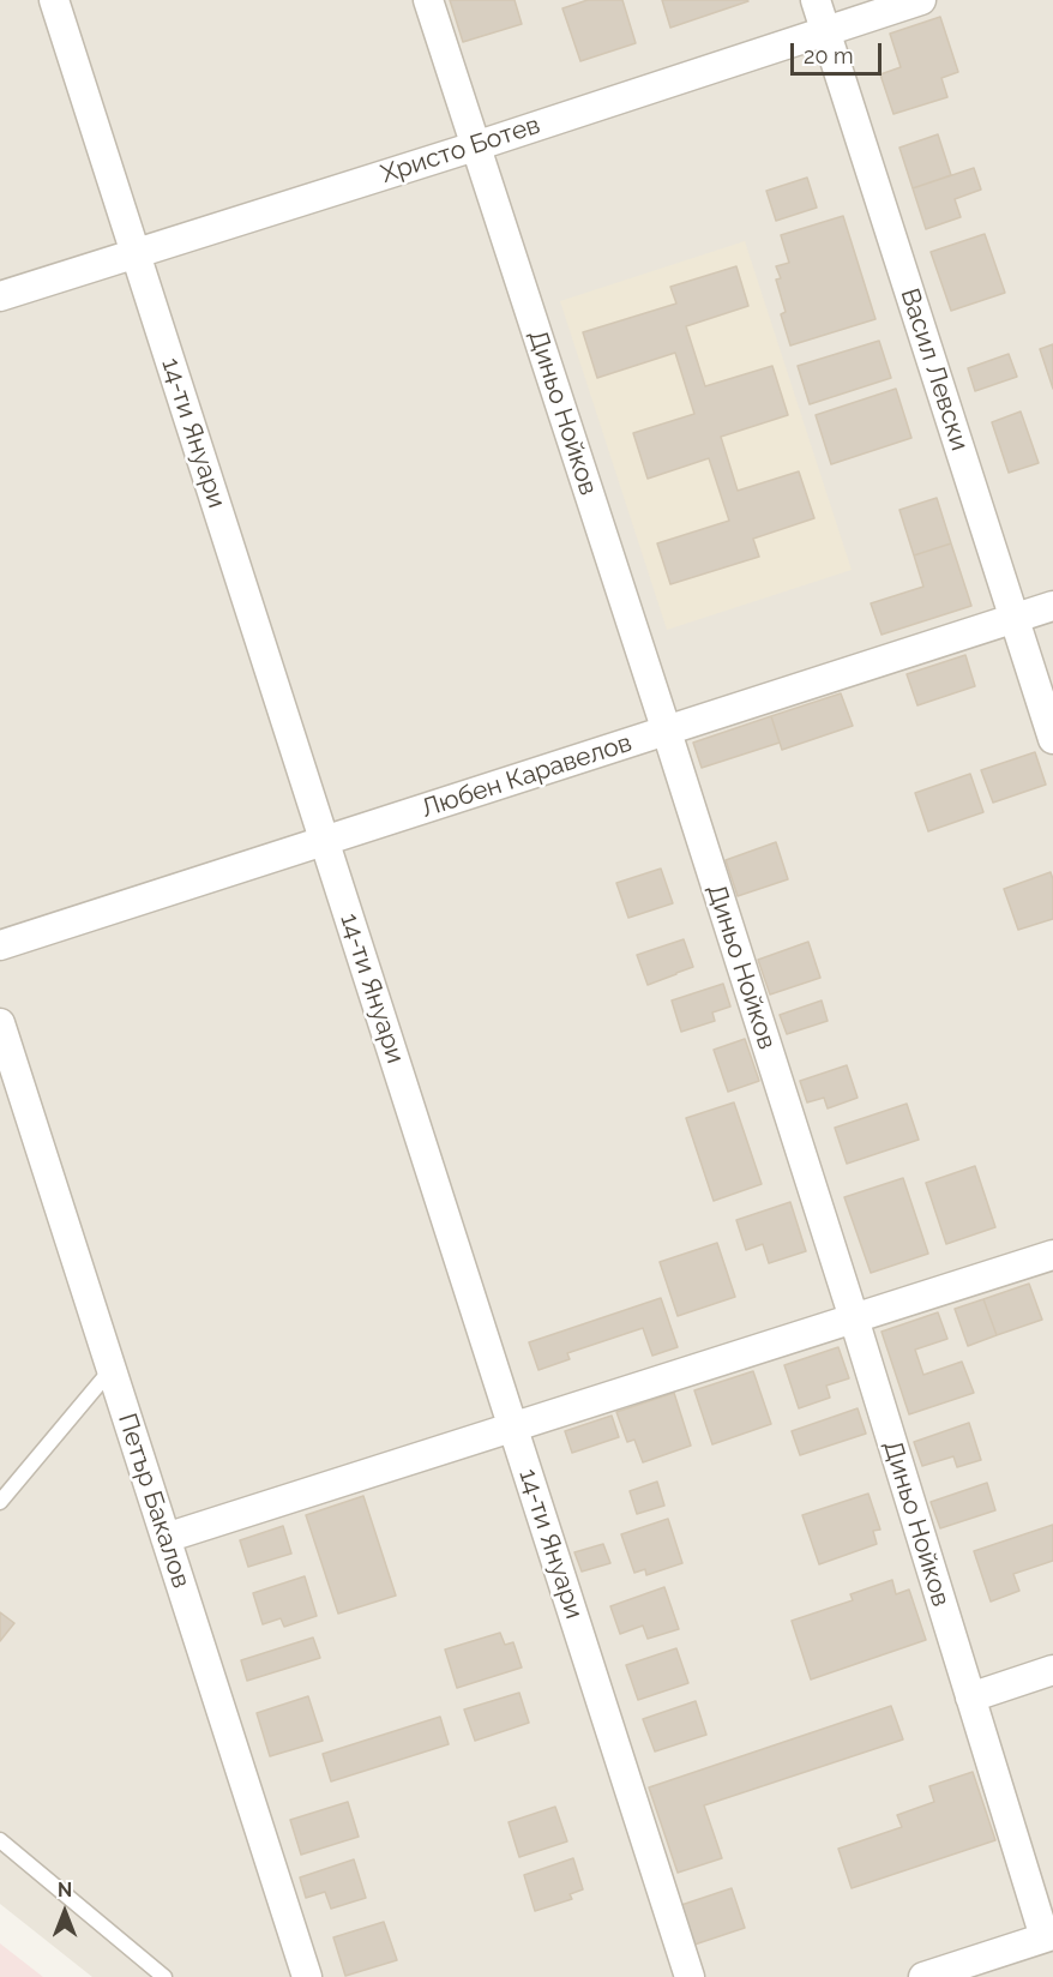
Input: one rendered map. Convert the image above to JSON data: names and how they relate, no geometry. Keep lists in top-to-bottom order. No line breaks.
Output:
{"streets":{"street":["Христо Ботев","Васил Левски","Диньо Нойков","14-ти Януари","Любен Каравелов","Петър Бакалов"]},"crossings":[["Христо Ботев","Васил Левски"],["Христо Ботев","Диньо Нойков"],["Христо Ботев","14-ти Януари"],["Васил Левски","Любен Каравелов"],["Диньо Нойков","Любен Каравелов"],["14-ти Януари","Любен Каравелов"]],"scale_bar":"20 m","north":"top"}
